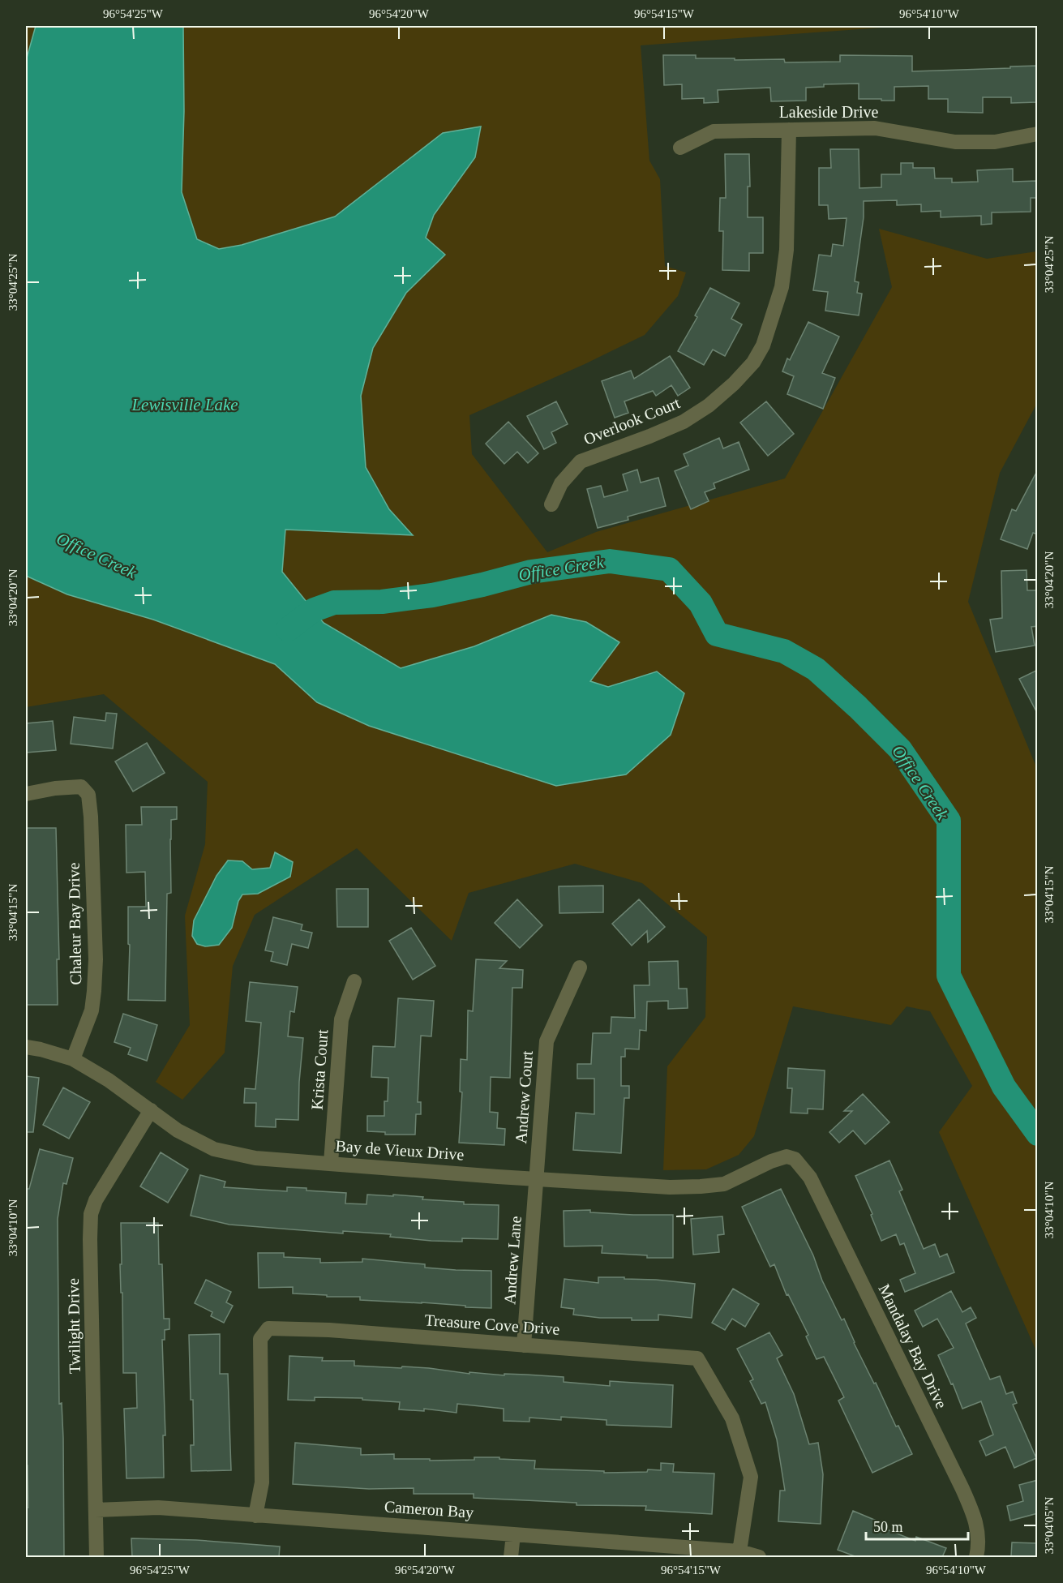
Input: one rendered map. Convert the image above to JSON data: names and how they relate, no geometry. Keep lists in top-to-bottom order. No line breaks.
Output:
{"streets":{"street":["Lakeside Drive","Overlook Court","Chaleur Bay Drive","Krista Court","Andrew Court","Bay de Vieux Drive","Andrew Lane","Treasure Cove Drive","Twilight Drive","Mandalay Bay Drive","Cameron Bay"]},"crossings":[["Lakeside Drive","Overlook Court"],["Chaleur Bay Drive","Bay de Vieux Drive"],["Krista Court","Bay de Vieux Drive"],["Andrew Court","Bay de Vieux Drive"],["Andrew Court","Andrew Lane"],["Bay de Vieux Drive","Andrew Lane"],["Bay de Vieux Drive","Twilight Drive"],["Bay de Vieux Drive","Mandalay Bay Drive"],["Andrew Lane","Treasure Cove Drive"],["Treasure Cove Drive","Cameron Bay"],["Twilight Drive","Cameron Bay"]],"water":["Lewisville Lake","Office Creek"],"scale_bar":"50 m","coordinates":["96°54'25\"W","96°54'20\"W","96°54'15\"W","96°54'10\"W","33°04'25\"N","33°04'20\"N","33°04'15\"N","33°04'10\"N","33°04'05\"N"]}
